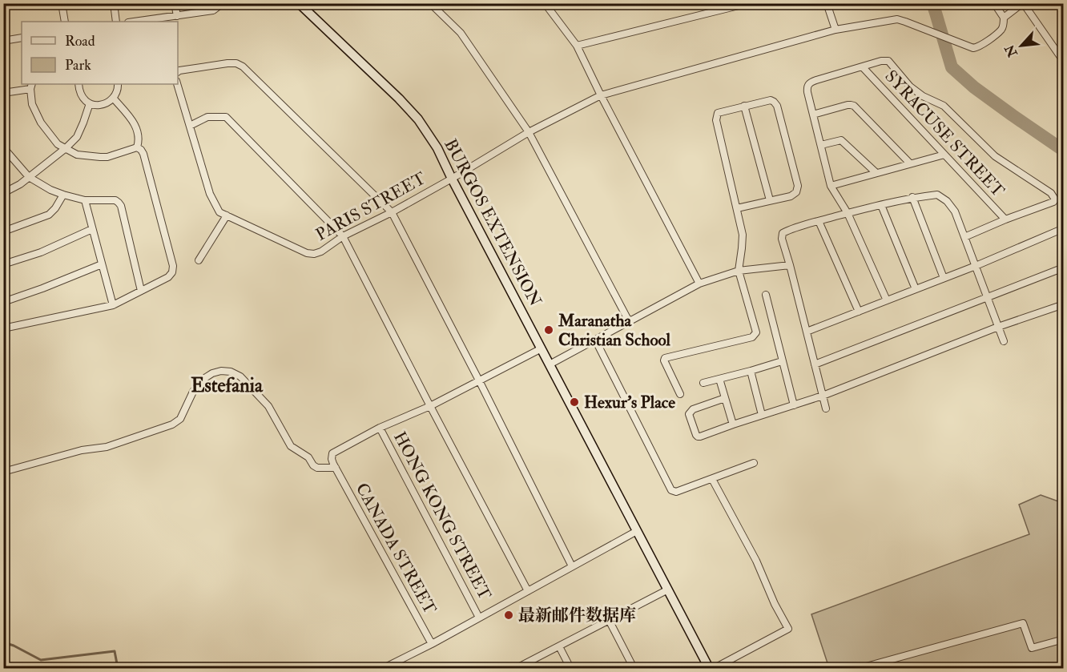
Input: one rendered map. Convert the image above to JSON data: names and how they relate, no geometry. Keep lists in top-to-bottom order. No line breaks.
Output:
{"streets":{"main road":["BURGOS EXTENSION"],"street":["SYRACUSE STREET","PARIS STREET","HONG KONG STREET","CANADA STREET"]},"crossings":[["PARIS STREET","BURGOS EXTENSION"]],"districts":["Estefania"],"places":["Maranatha Christian School","Hexur's Place","最新邮件数据库"],"legend":["Road","Park"],"north":"bottom left"}
